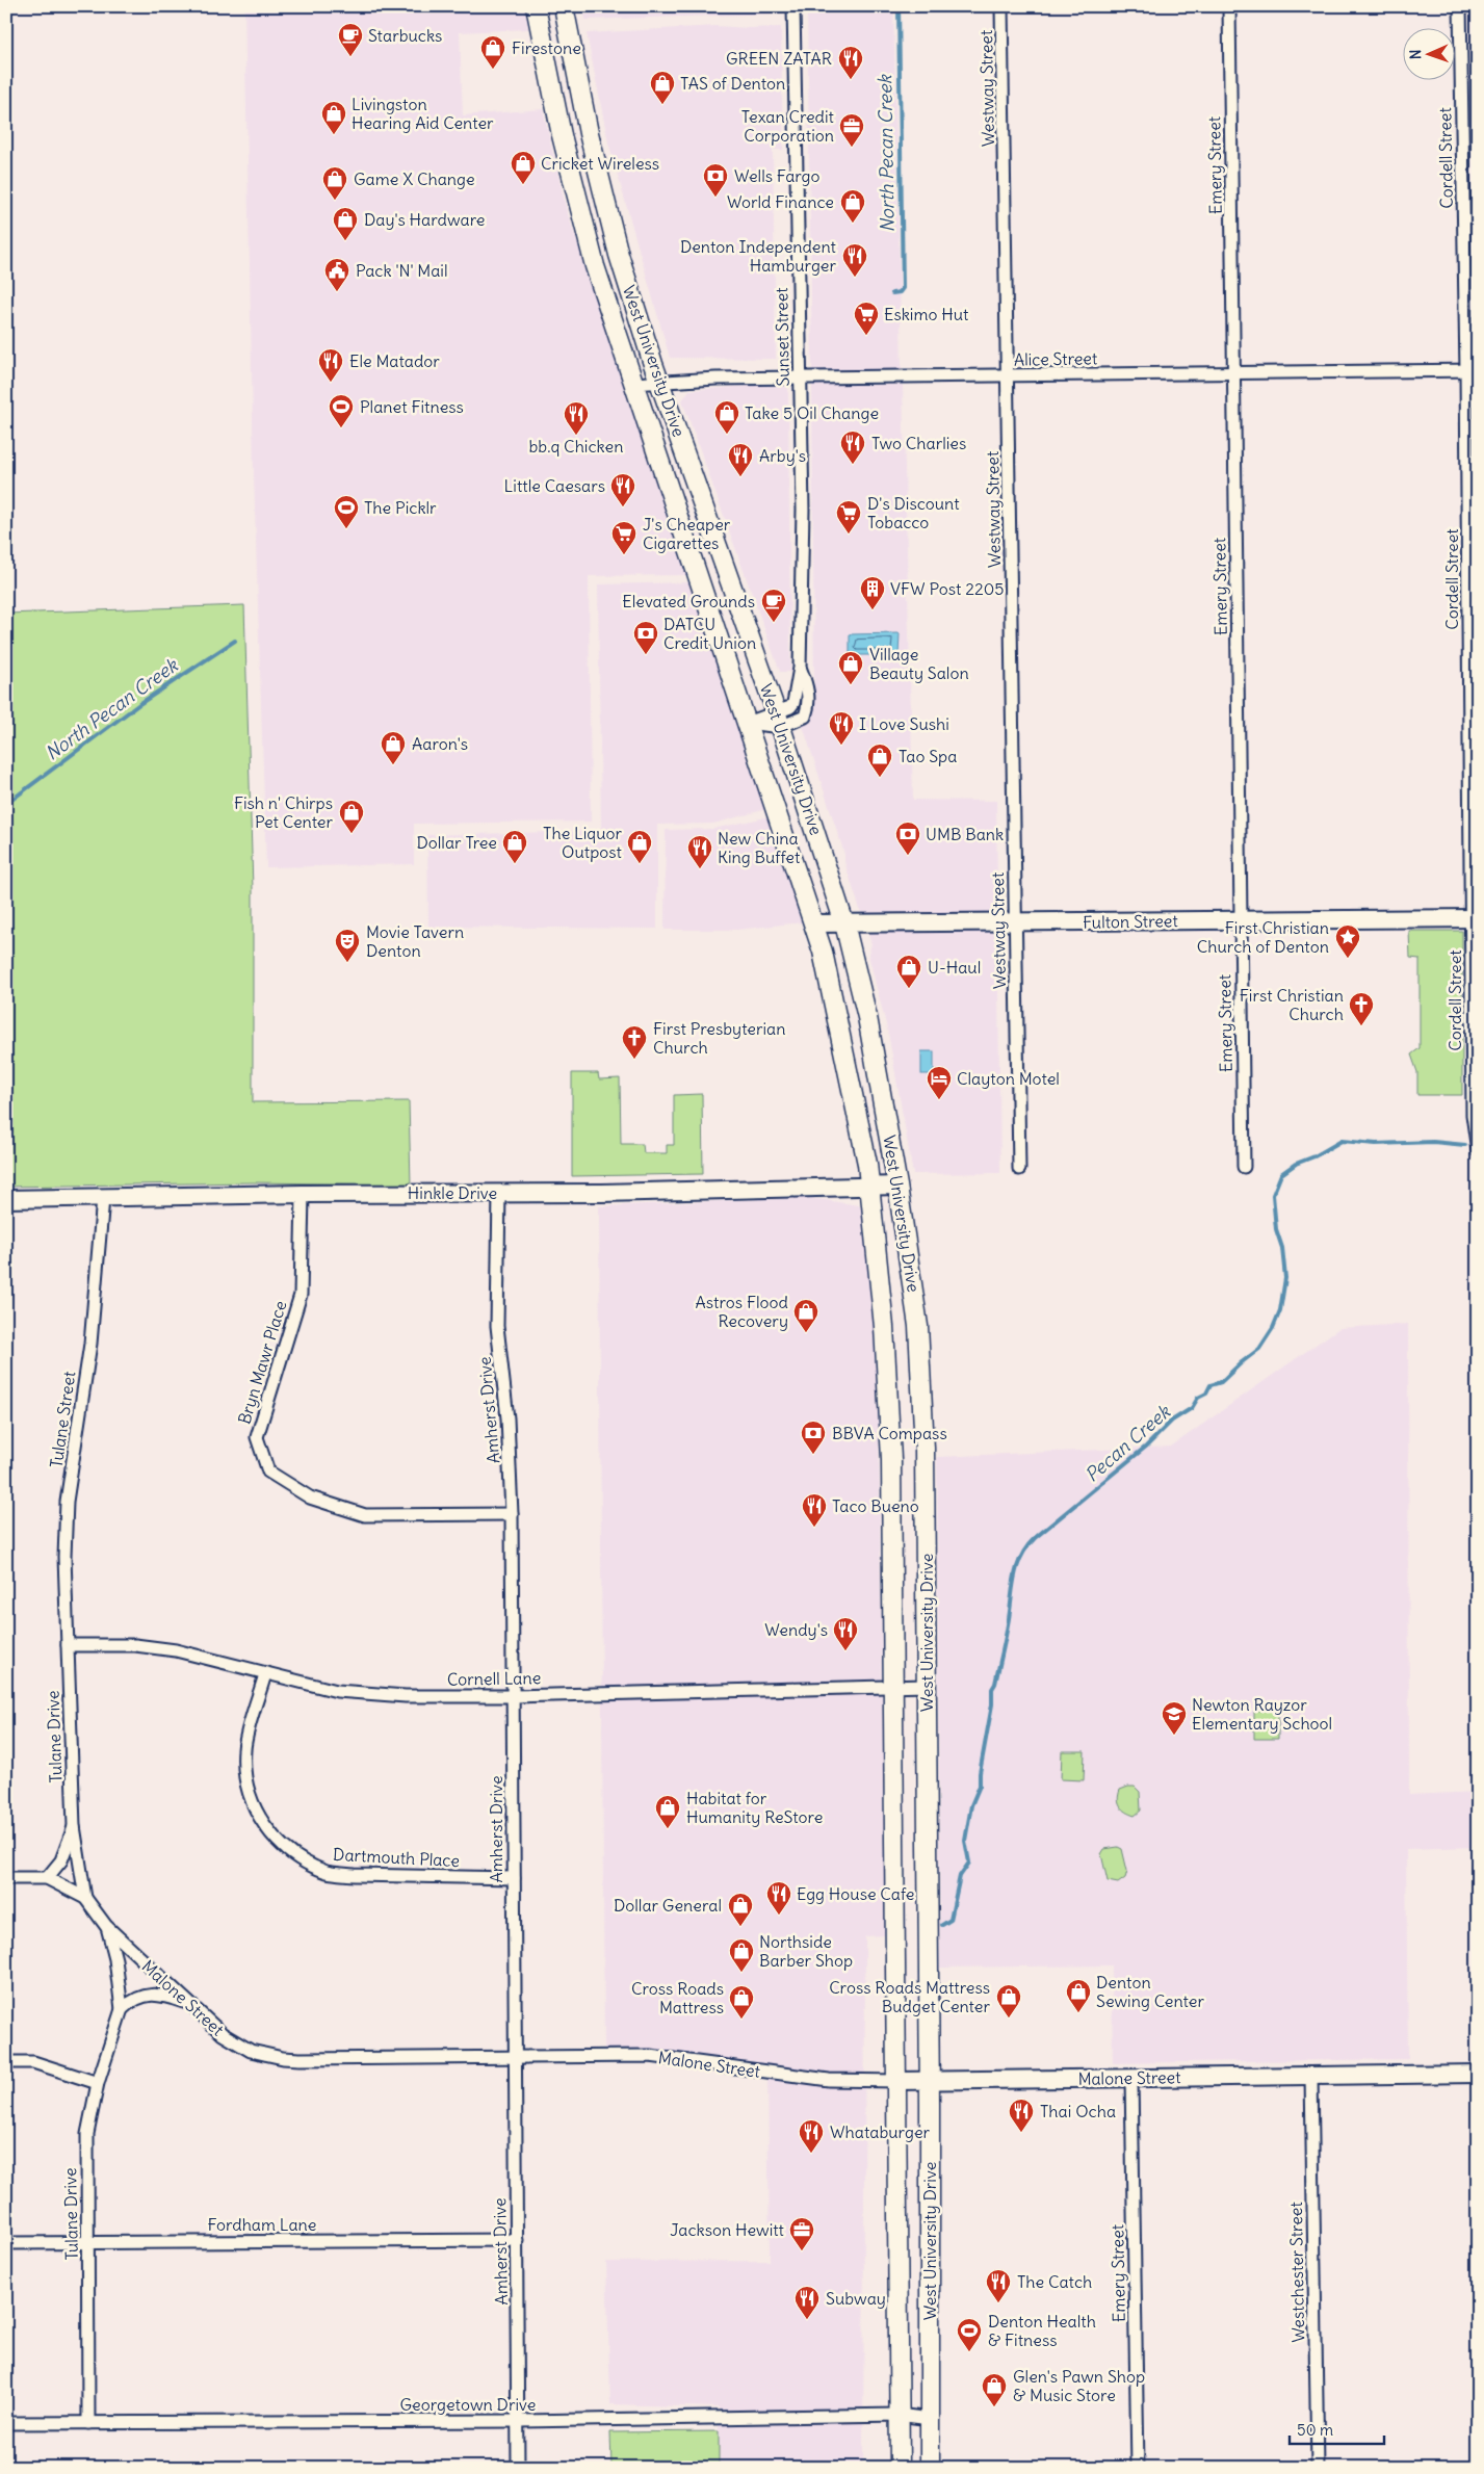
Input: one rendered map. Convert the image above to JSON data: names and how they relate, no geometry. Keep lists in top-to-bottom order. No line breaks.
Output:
{"streets":{"main road":["West University Drive"],"street":["Westway Street","Cordell Street","Emery Street","Sunset Street","Alice Street","Fulton Street","Hinkle Drive","Bryn Mawr Place","Amherst Drive","Tulane Street","Cornell Lane","Tulane Drive","Dartmouth Place","Malone Street","Fordham Lane","Westchester Street","Georgetown Drive"]},"crossings":[["Westway Street","Alice Street"],["Westway Street","Fulton Street"],["Cordell Street","Alice Street"],["Cordell Street","Fulton Street"],["Emery Street","Alice Street"],["Emery Street","Fulton Street"],["Emery Street","Malone Street"],["Sunset Street","Alice Street"],["Sunset Street","West University Drive"],["Alice Street","West University Drive"],["West University Drive","Fulton Street"],["West University Drive","Hinkle Drive"],["West University Drive","Cornell Lane"],["West University Drive","Malone Street"],["West University Drive","Georgetown Drive"],["Hinkle Drive","Bryn Mawr Place"],["Hinkle Drive","Amherst Drive"],["Hinkle Drive","Tulane Street"],["Bryn Mawr Place","Amherst Drive"],["Amherst Drive","Cornell Lane"],["Amherst Drive","Dartmouth Place"],["Amherst Drive","Malone Street"],["Amherst Drive","Fordham Lane"],["Amherst Drive","Georgetown Drive"],["Tulane Street","Cornell Lane"],["Tulane Street","Tulane Drive"],["Cornell Lane","Tulane Drive"],["Cornell Lane","Dartmouth Place"],["Tulane Drive","Malone Street"],["Tulane Drive","Fordham Lane"],["Tulane Drive","Georgetown Drive"],["Malone Street","Westchester Street"]],"water":["North Pecan Creek","Pecan Creek"],"places":{"cafe":["Starbucks","Elevated Grounds"],"shop":["Firestone","TAS of Denton","Livingston Hearing Aid Center","Cricket Wireless","Game X Change","World Finance","Day's Hardware","Take 5 Oil Change","Village Beauty Salon","Aaron's","Tao Spa","Fish n' Chirps Pet Center","Dollar Tree","The Liquor Outpost","U-Haul","Astros Flood Recovery","Habitat for Humanity ReStore","Dollar General","Northside Barber Shop","Denton Sewing Center","Cross Roads Mattress Budget Center","Cross Roads Mattress","Glen's Pawn Shop & Music Store"],"restaurant":["GREEN ZATAR","Denton Independent Hamburger","Ele Matador","bb.q Chicken","Two Charlies","Arby's","Little Caesars","I Love Sushi","New China King Buffet","Taco Bueno","Wendy's","Egg House Cafe","Thai Ocha","Whataburger","The Catch","Subway"],"office":["Texan Credit Corporation","Jackson Hewitt"],"bank":["Wells Fargo","DATCU Credit Union","UMB Bank","BBVA Compass"],"public building":["Pack 'N' Mail"],"supermarket":["Eskimo Hut","D's Discount Tobacco","J's Cheaper Cigarettes"],"sports":["Planet Fitness","The Picklr","Denton Health & Fitness"],"building":["VFW Post 2205"],"place":["First Christian Church of Denton"],"theatre":["Movie Tavern Denton"],"church":["First Christian Church","First Presbyterian Church"],"hotel":["Clayton Motel"],"school or university":["Newton Rayzor Elementary School"]},"scale_bar":"50 m","north":"left"}
